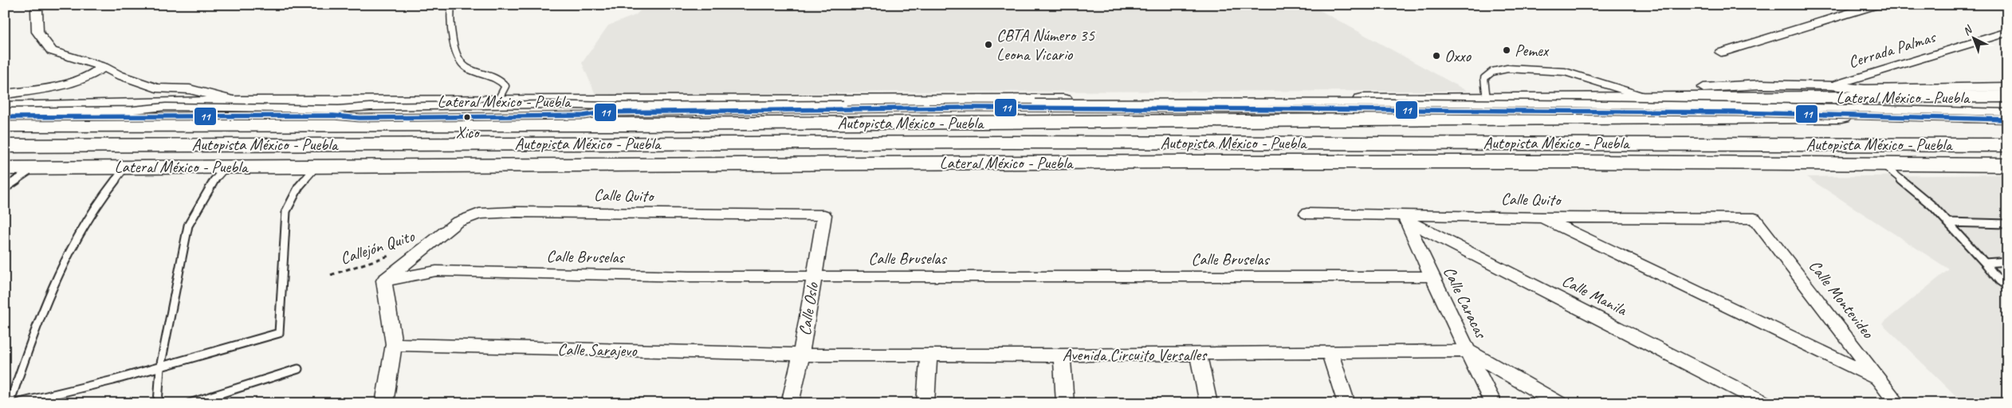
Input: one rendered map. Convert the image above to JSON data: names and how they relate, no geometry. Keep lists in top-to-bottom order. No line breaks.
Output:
{"streets":{"highway":["Lateral México - Puebla","Autopista México - Puebla"],"street":["Cerrada Palmas","Calle Quito","Calle Bruselas","Calle Manila","Calle Montevideo","Calle Caracas","Calle Oslo","Calle Sarajevo","Avenida Circuito Versalles"],"path":["Callejón Quito"]},"crossings":[["Calle Quito","Calle Bruselas"],["Calle Quito","Calle Manila"],["Calle Quito","Calle Montevideo"],["Calle Quito","Calle Caracas"],["Calle Quito","Calle Oslo"],["Calle Bruselas","Calle Caracas"],["Calle Bruselas","Calle Oslo"],["Calle Manila","Calle Caracas"],["Calle Caracas","Avenida Circuito Versalles"],["Calle Oslo","Calle Sarajevo"],["Calle Oslo","Avenida Circuito Versalles"],["Calle Sarajevo","Avenida Circuito Versalles"]],"places":["CBTA Número 35 Leona Vicario","Pemex","Oxxo","Xico"],"lines":["transit line 11"],"north":"top left"}
